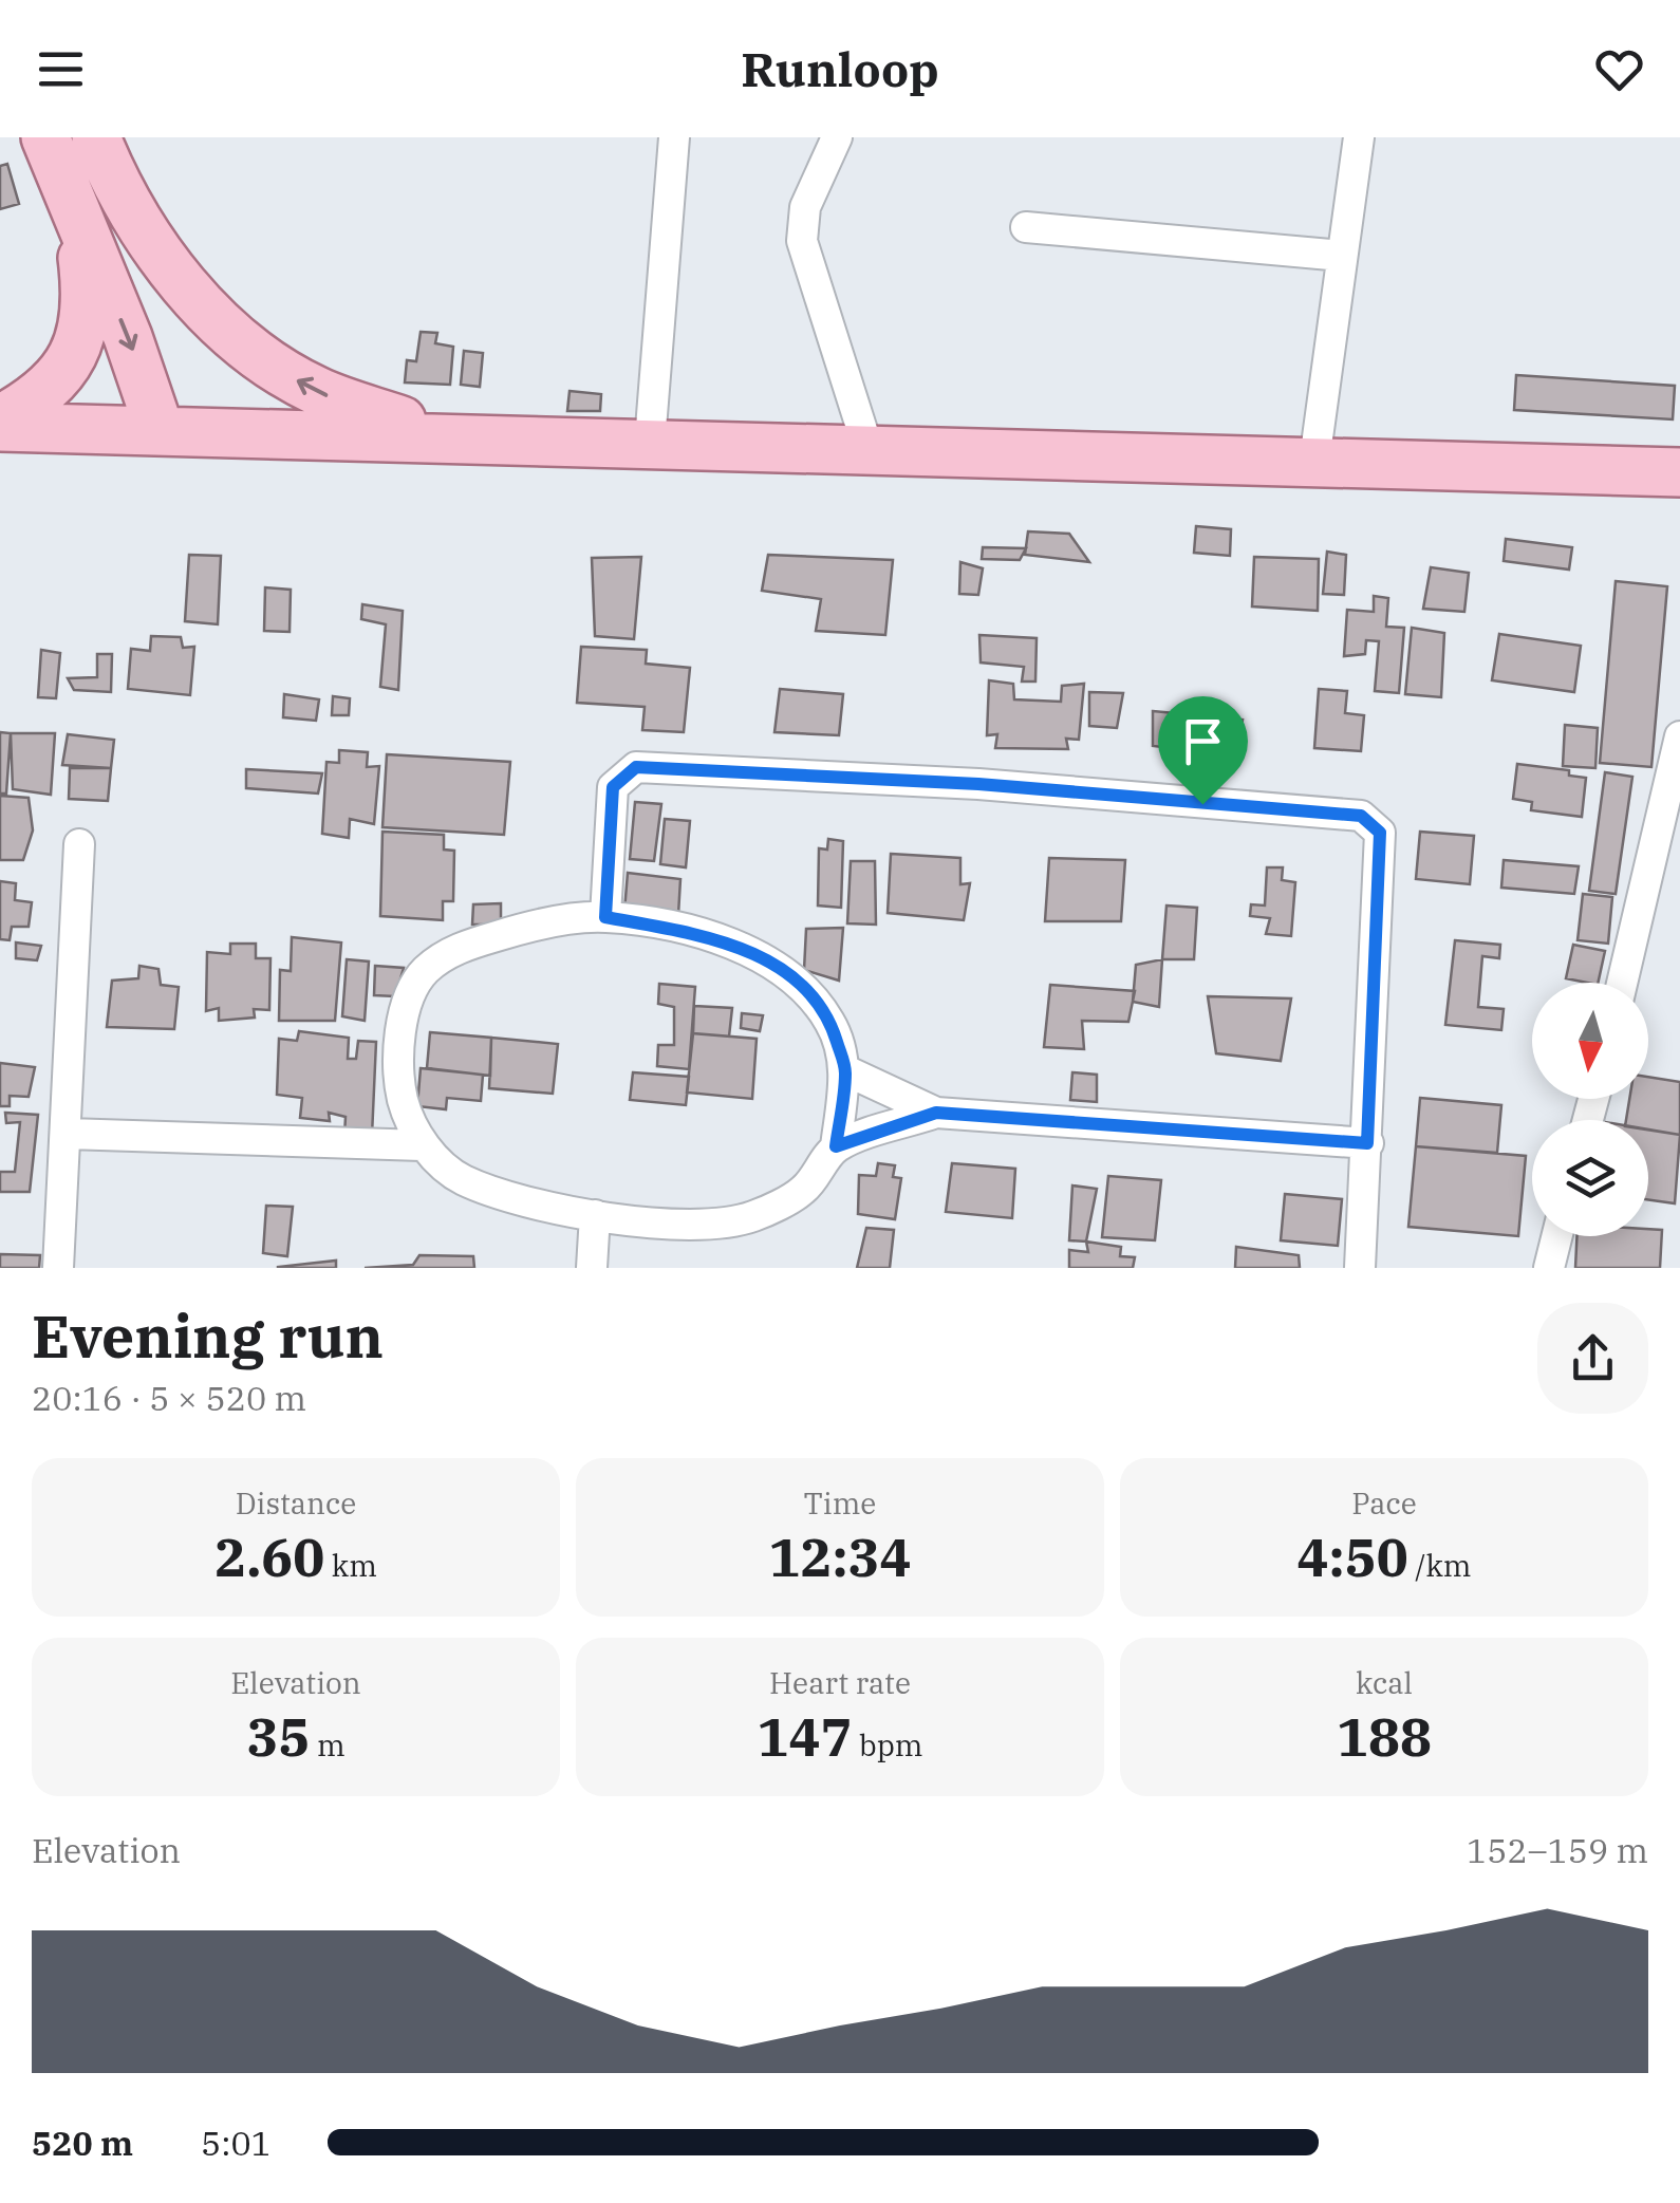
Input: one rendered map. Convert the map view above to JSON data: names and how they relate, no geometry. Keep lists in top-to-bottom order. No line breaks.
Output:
{"north":"bottom","page":{"header":"Runloop","heading":["Evening run","20:16 · 5 × 520 m"],"stats":[["Distance","2.60 km"],["Time","12:34"],["Pace","4:50 /km"],["Elevation","35 m"],["Heart rate","147 bpm"],["kcal","188"]],"chart":["Elevation","152–159 m"],"list":[{"name":"520 m","note":"5:01"}]}}
